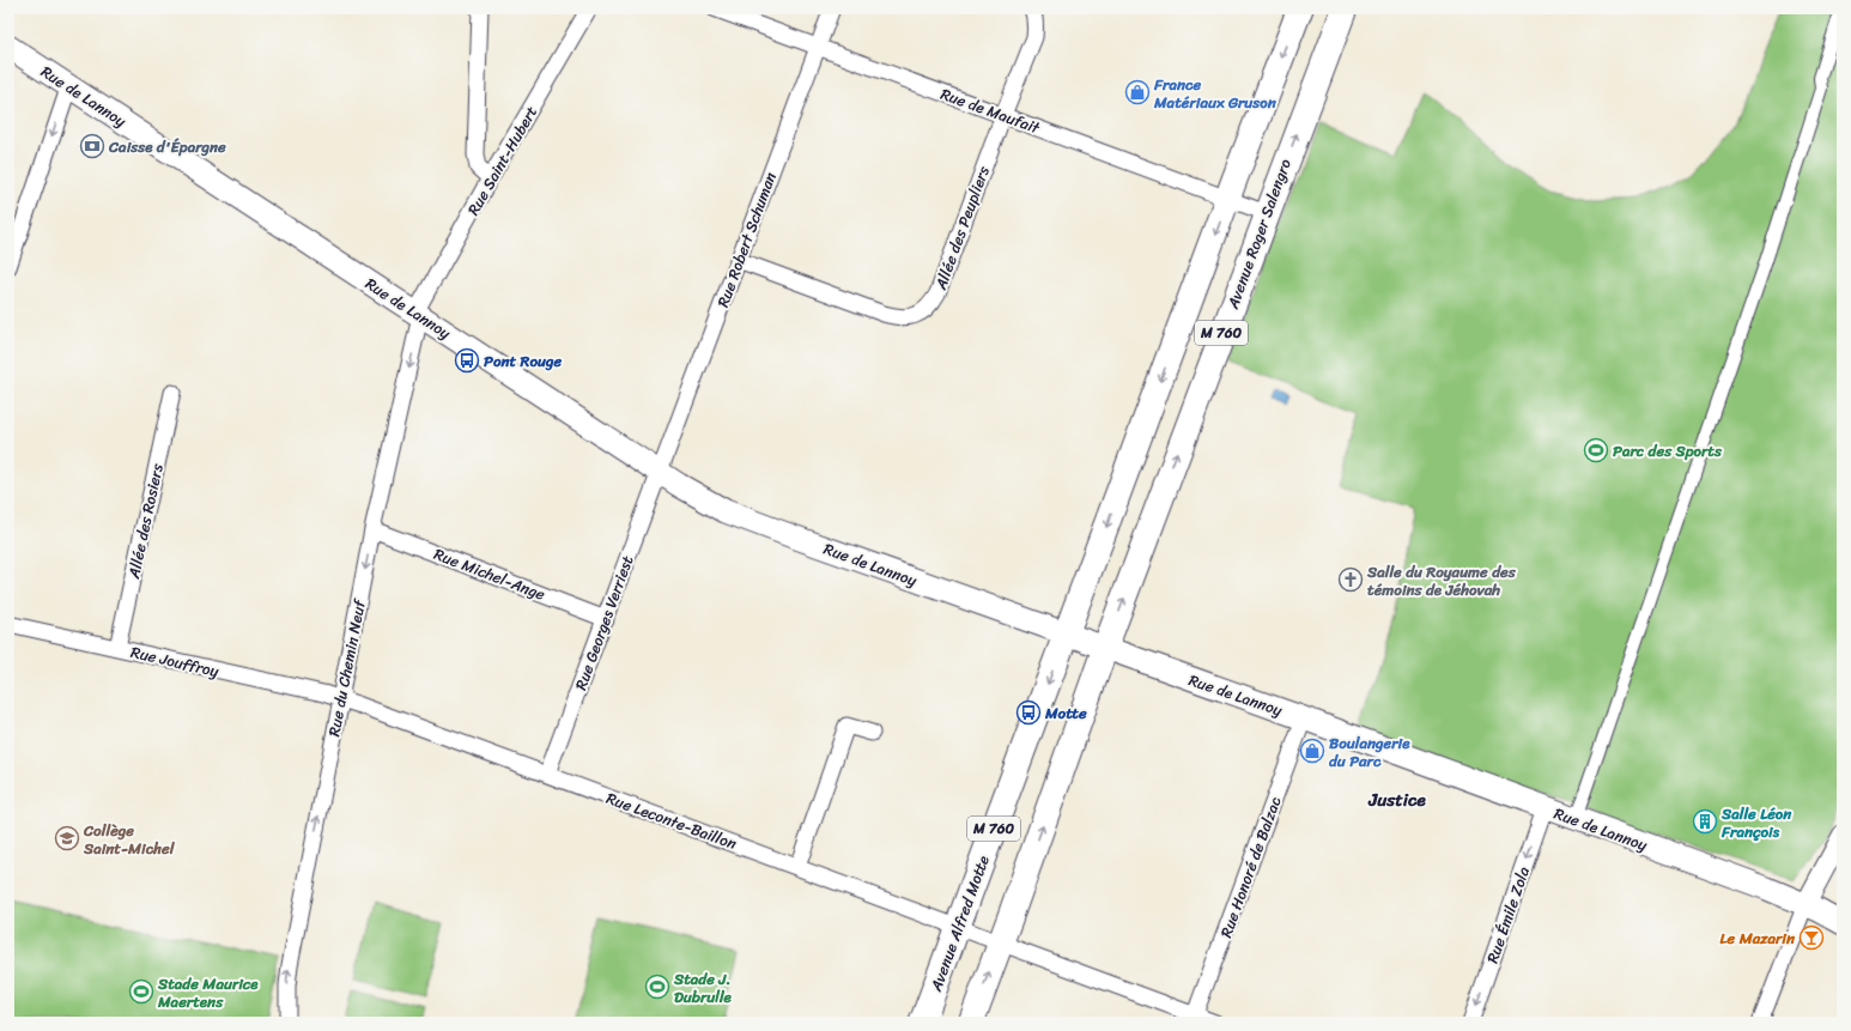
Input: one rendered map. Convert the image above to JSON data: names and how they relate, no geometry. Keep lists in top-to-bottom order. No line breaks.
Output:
{"streets":{"main road":["Rue de Lannoy","Avenue Roger Salengro","M 760","Avenue Alfred Motte"],"street":["Rue de Maufait","Rue Saint-Hubert","Allée des Peupliers","Rue Robert Schuman","Allée des Rosiers","Rue Michel-Ange","Rue Georges Verriest","Rue Jouffroy","Rue du Chemin Neuf","Rue Leconte-Baillon","Rue Honoré de Balzac","Rue Émile Zola"]},"crossings":[["Rue de Lannoy","Rue Saint-Hubert"],["Rue de Lannoy","Avenue Roger Salengro"],["Rue de Lannoy","Rue Robert Schuman"],["Rue de Lannoy","M 760"],["Rue de Lannoy","Rue Georges Verriest"],["Rue de Lannoy","Rue du Chemin Neuf"],["Rue de Lannoy","Rue Honoré de Balzac"],["Rue de Lannoy","Rue Émile Zola"],["Rue de Lannoy","Avenue Alfred Motte"],["Rue de Maufait","Allée des Peupliers"],["Rue de Maufait","Avenue Roger Salengro"],["Rue de Maufait","Rue Robert Schuman"],["Rue de Maufait","M 760"],["Rue Saint-Hubert","Rue du Chemin Neuf"],["Allée des Peupliers","Rue Robert Schuman"],["Avenue Roger Salengro","M 760"],["Rue Robert Schuman","Rue Georges Verriest"],["M 760","Rue Leconte-Baillon"],["M 760","Avenue Alfred Motte"],["Allée des Rosiers","Rue Jouffroy"],["Rue Michel-Ange","Rue Georges Verriest"],["Rue Michel-Ange","Rue du Chemin Neuf"],["Rue Georges Verriest","Rue Leconte-Baillon"],["Rue Jouffroy","Rue du Chemin Neuf"],["Rue Jouffroy","Rue Leconte-Baillon"],["Rue du Chemin Neuf","Rue Leconte-Baillon"],["Rue Leconte-Baillon","Rue Honoré de Balzac"],["Rue Leconte-Baillon","Avenue Alfred Motte"]],"one_way":["Rue Émile Zola"],"districts":["Justice"],"places":{"shop":["France Matériaux Gruson","Boulangerie du Parc"],"bank":["Caisse d'Épargne"],"bus stop":["Pont Rouge","Motte"],"sports":["Parc des Sports","Stade J. Dubrulle","Stade Maurice Maertens"],"church":["Salle du Royaume des témoins de Jéhovah"],"building":["Salle Léon François"],"school or university":["Collège Saint-Michel"],"bar":["Le Mazarin"]}}
